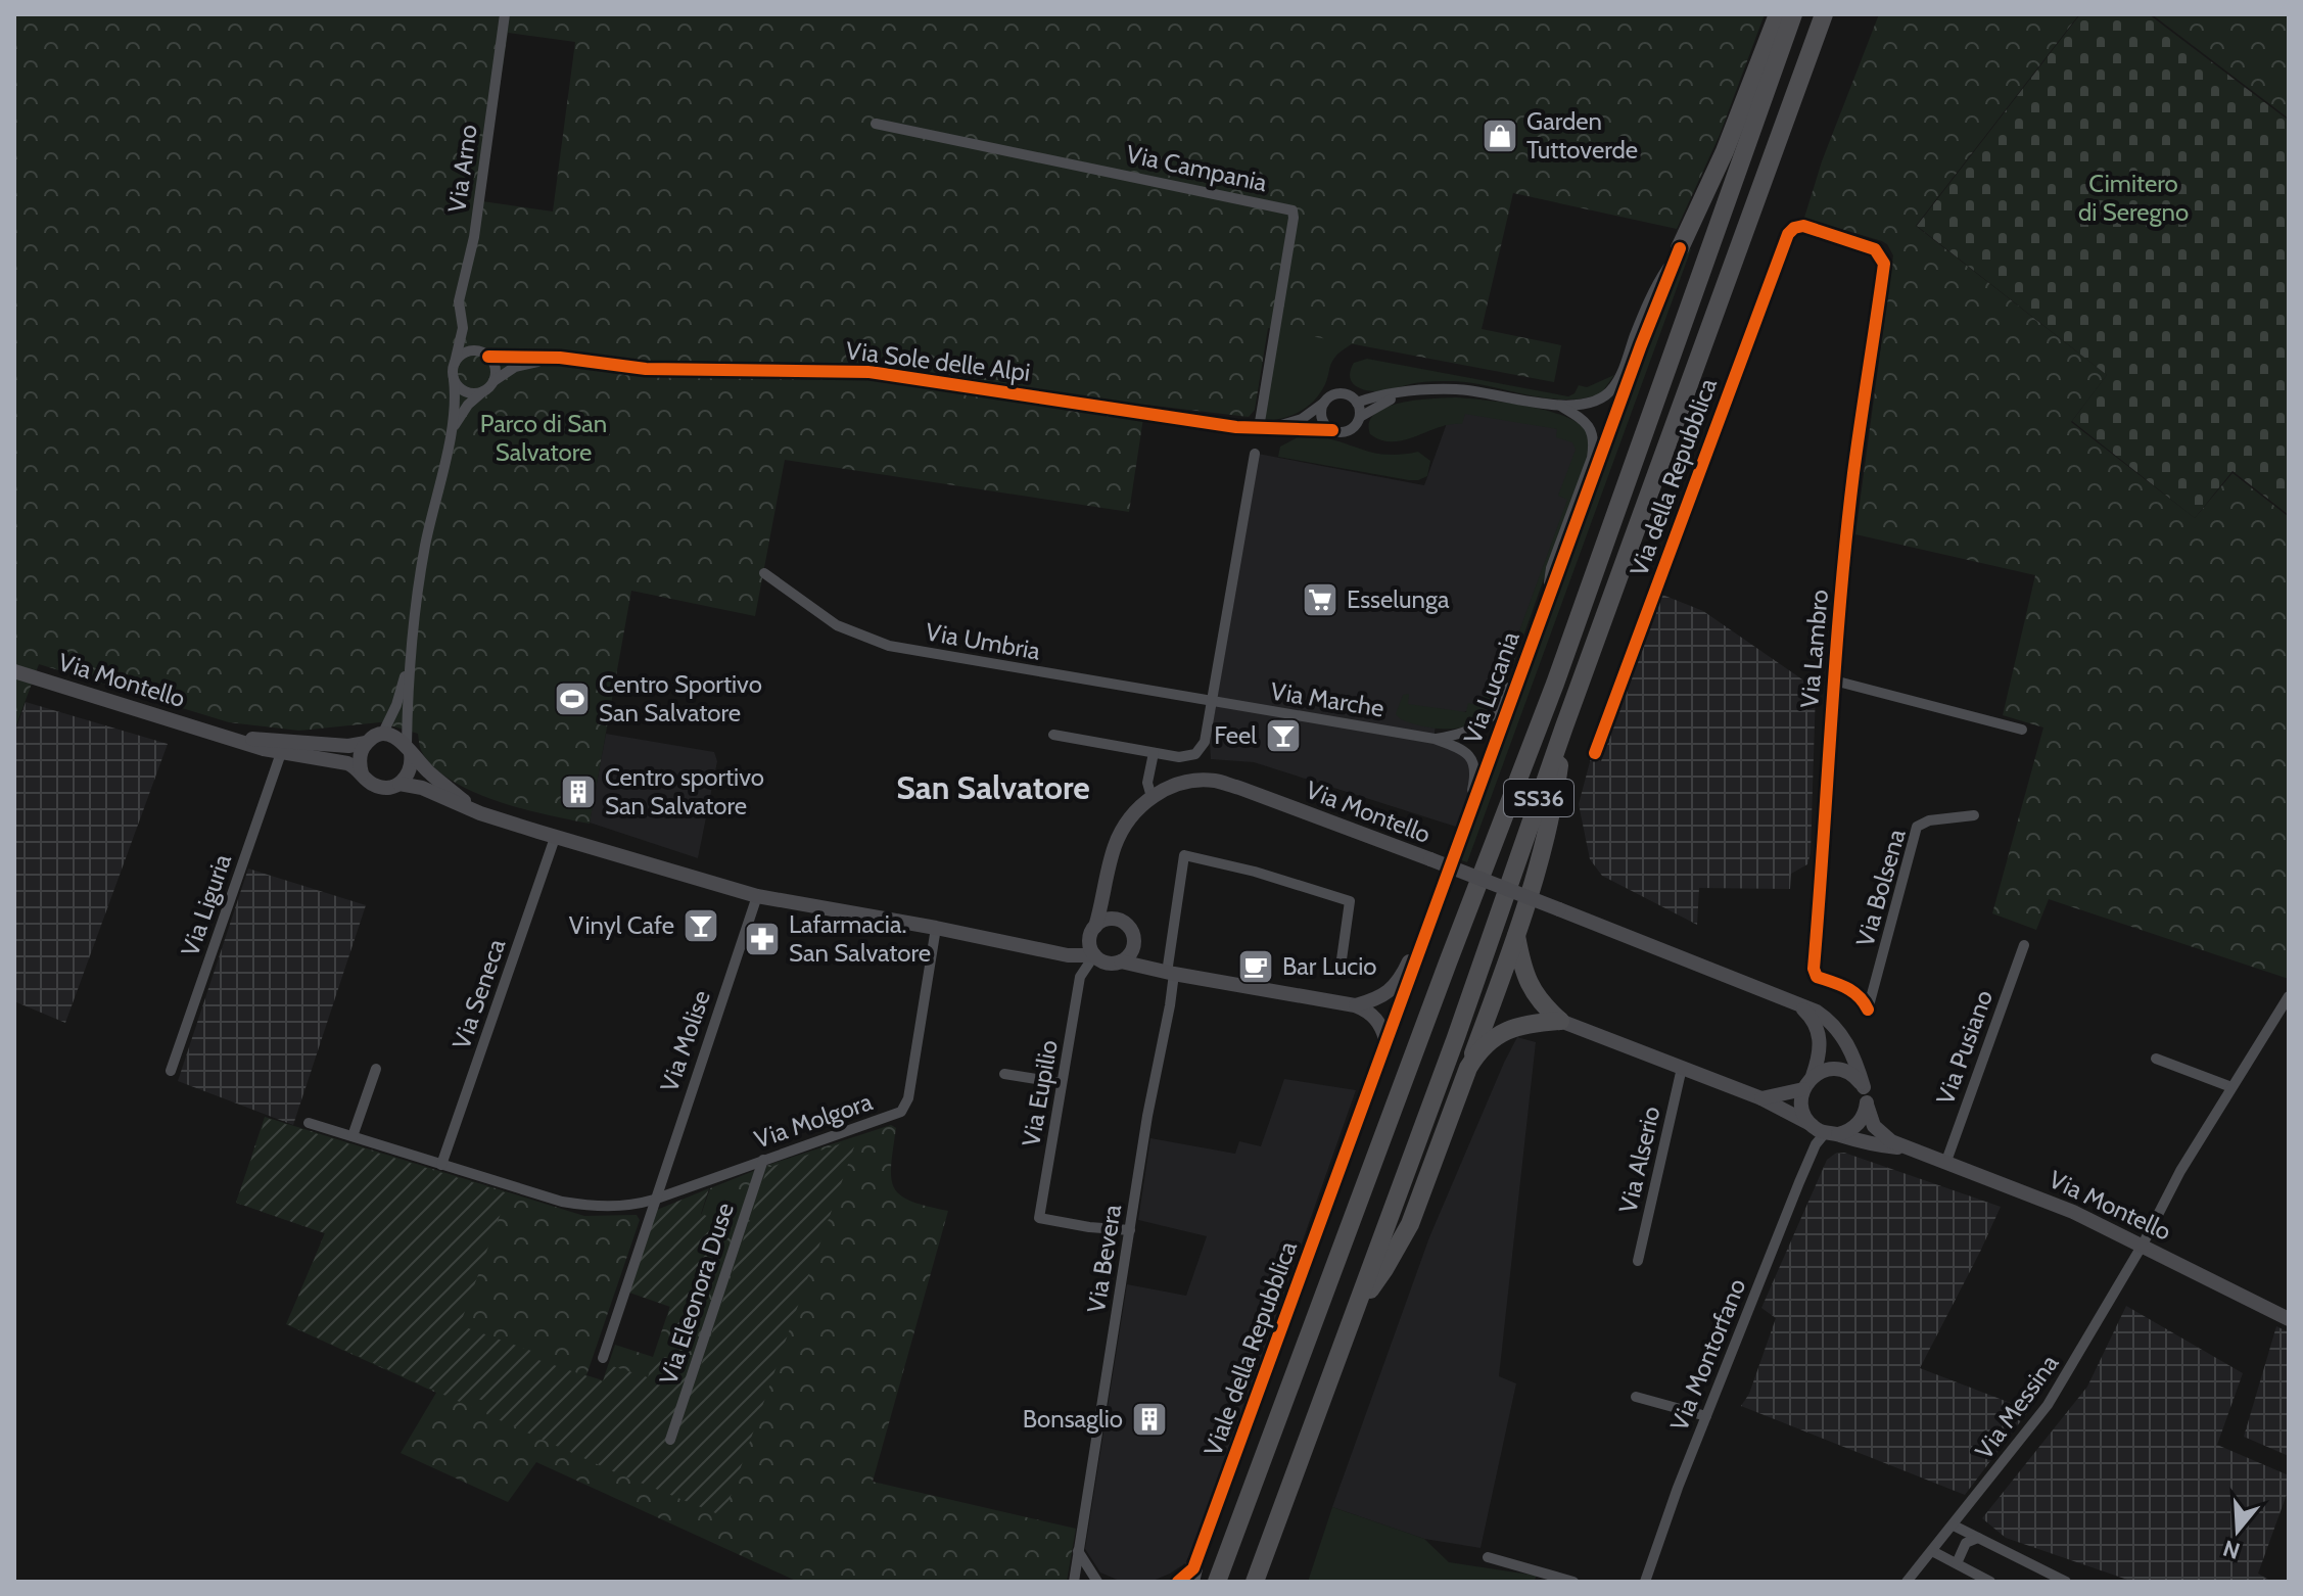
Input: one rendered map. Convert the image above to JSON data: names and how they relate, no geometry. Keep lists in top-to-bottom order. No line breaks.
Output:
{"streets":{"highway":["SS36"],"street":["Via Arno","Via Campania","Via Sole delle Alpi","Via della Repubblica","Via Umbria","Via Lambro","Via Montello","Via Lucania","Via Marche","Via Bolsena","Via Liguria","Via Seneca","Via Molise","Via Pusiano","Via Eupilio","Via Molgora","Via Alserio","Via Bevera","Via Eleonora Duse","Viale della Repubblica","Via Montorfano","Via Messina"]},"crossings":[["Via Campania","Via Sole delle Alpi"],["Via Sole delle Alpi","Via Marche"],["Via della Repubblica","Via Lambro"],["Via Umbria","Via Marche"],["Via Lambro","Via Bolsena"],["Via Montello","Via Liguria"],["Via Montello","Via Pusiano"],["Via Montello","Via Eupilio"],["Via Montello","Via Alserio"],["Via Montello","Via Montorfano"],["Via Montello","Via Messina"],["Via Lucania","Via Marche"],["Via Lucania","Viale della Repubblica"],["Via Seneca","Via Molgora"],["Via Molise","Via Molgora"],["Via Eupilio","Via Bevera"],["Via Molgora","Via Eleonora Duse"]],"districts":["San Salvatore"],"parks":["Cimitero di Seregno","Parco di San Salvatore"],"places":{"shop":["Garden Tuttoverde"],"supermarket":["Esselunga"],"sports":["Centro Sportivo San Salvatore"],"bar":["Feel","Vinyl Cafe"],"building":["Centro sportivo San Salvatore","Bonsaglio"],"pharmacy":["Lafarmacia. San Salvatore"],"cafe":["Bar Lucio"]},"north":"bottom"}
